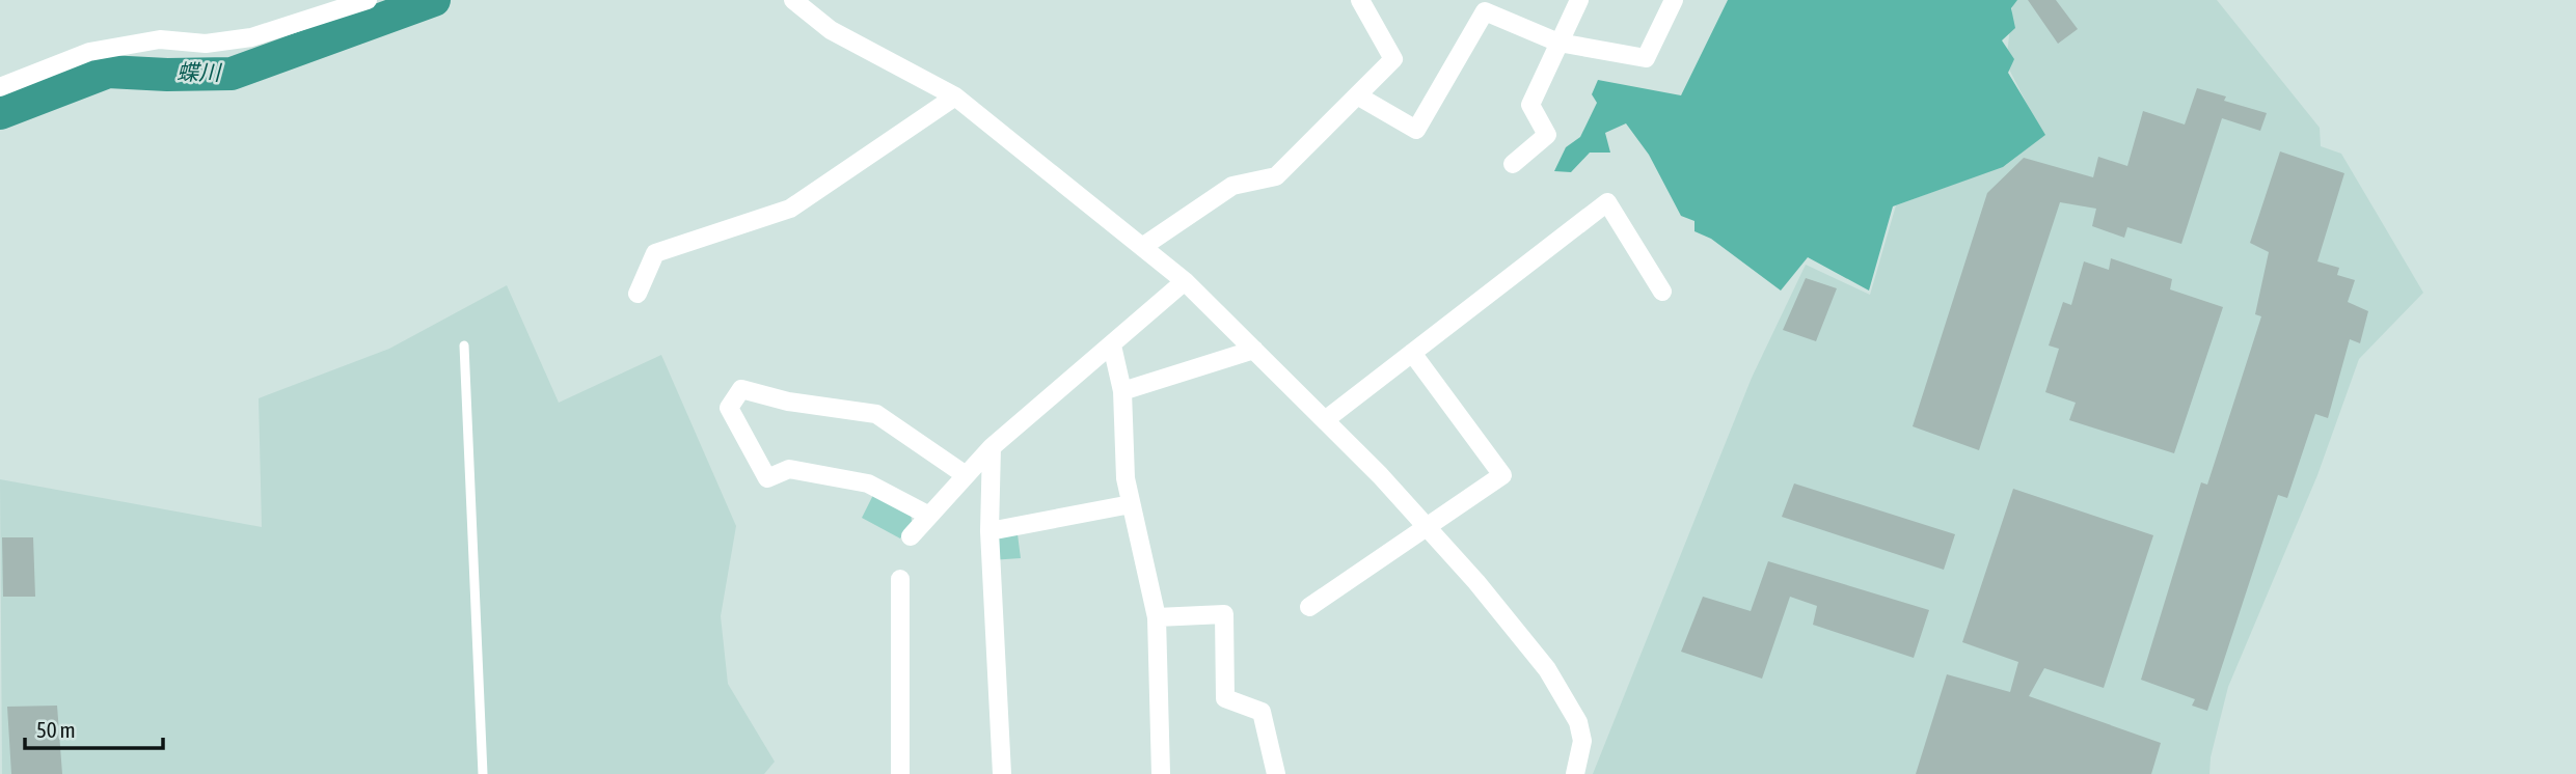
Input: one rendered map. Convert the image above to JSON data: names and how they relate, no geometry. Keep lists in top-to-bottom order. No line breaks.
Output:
{"water":["蝶川"],"scale_bar":"50 m"}
